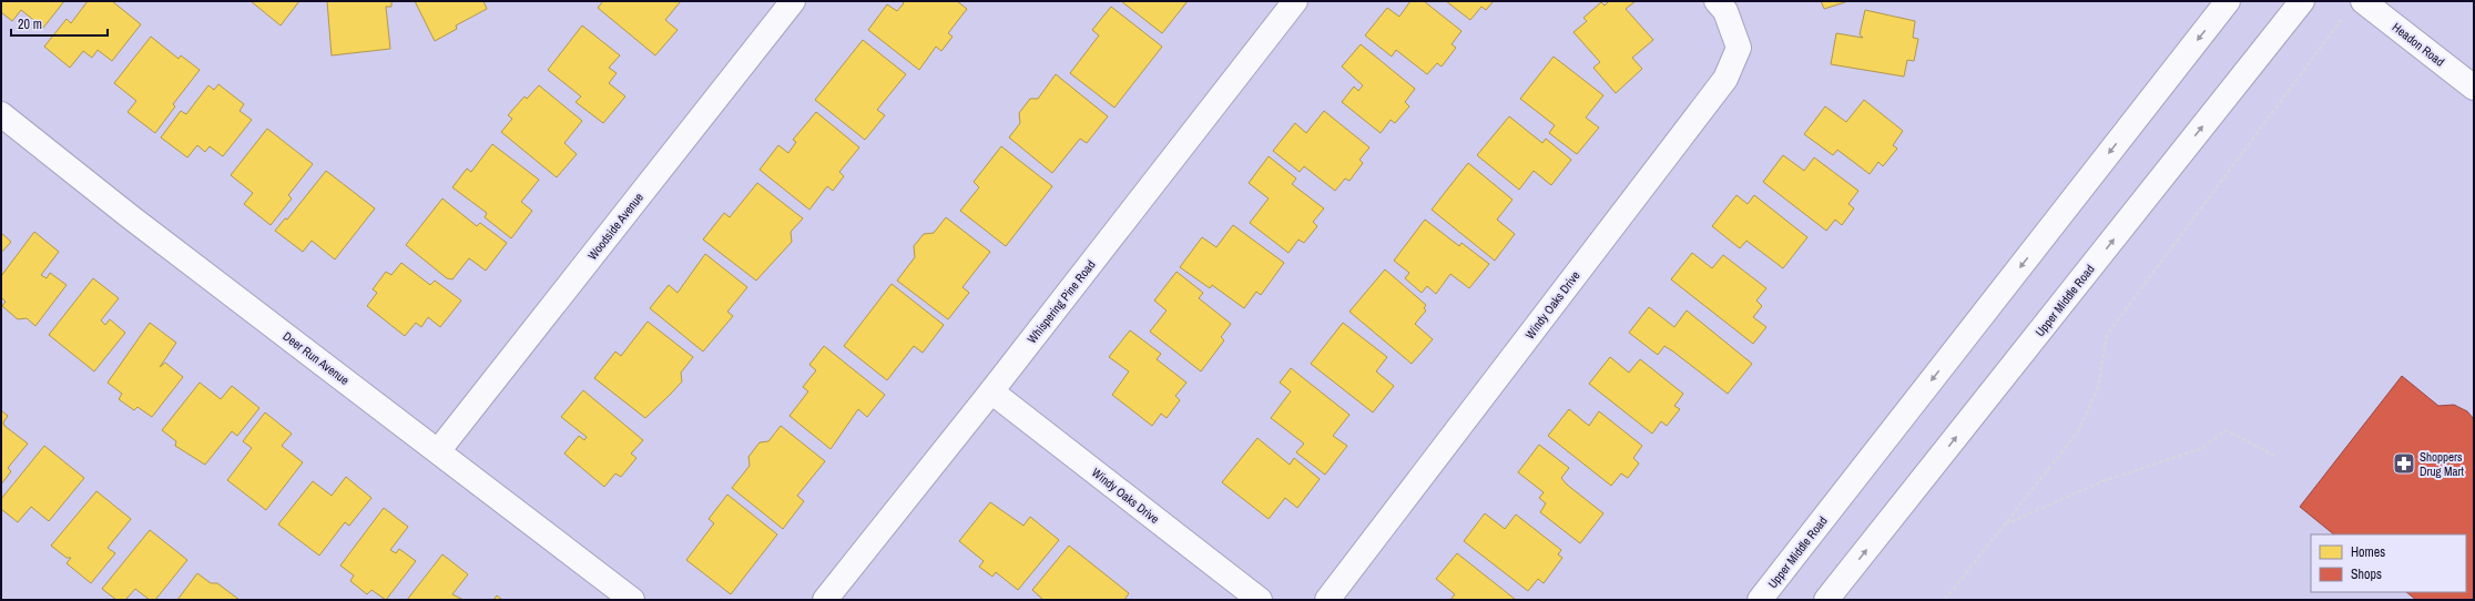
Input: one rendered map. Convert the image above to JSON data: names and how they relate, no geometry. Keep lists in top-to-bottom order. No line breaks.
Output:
{"streets":{"street":["Headon Road","Woodside Avenue","Upper Middle Road","Whispering Pine Road","Windy Oaks Drive","Deer Run Avenue"]},"crossings":[["Woodside Avenue","Deer Run Avenue"],["Whispering Pine Road","Windy Oaks Drive"]],"places":{"pharmacy":["Shoppers Drug Mart"]},"legend":["Homes","Shops"],"scale_bar":"20 m"}
